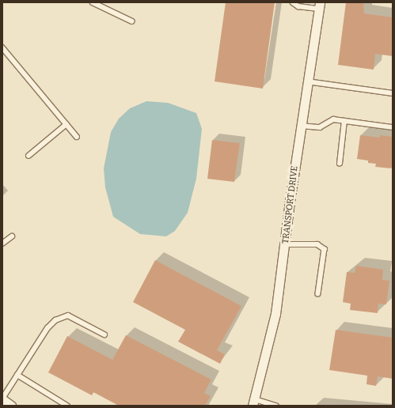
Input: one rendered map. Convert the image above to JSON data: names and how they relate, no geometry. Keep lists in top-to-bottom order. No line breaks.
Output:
{"streets":{"street":["TRANSPORT DRIVE"]}}
